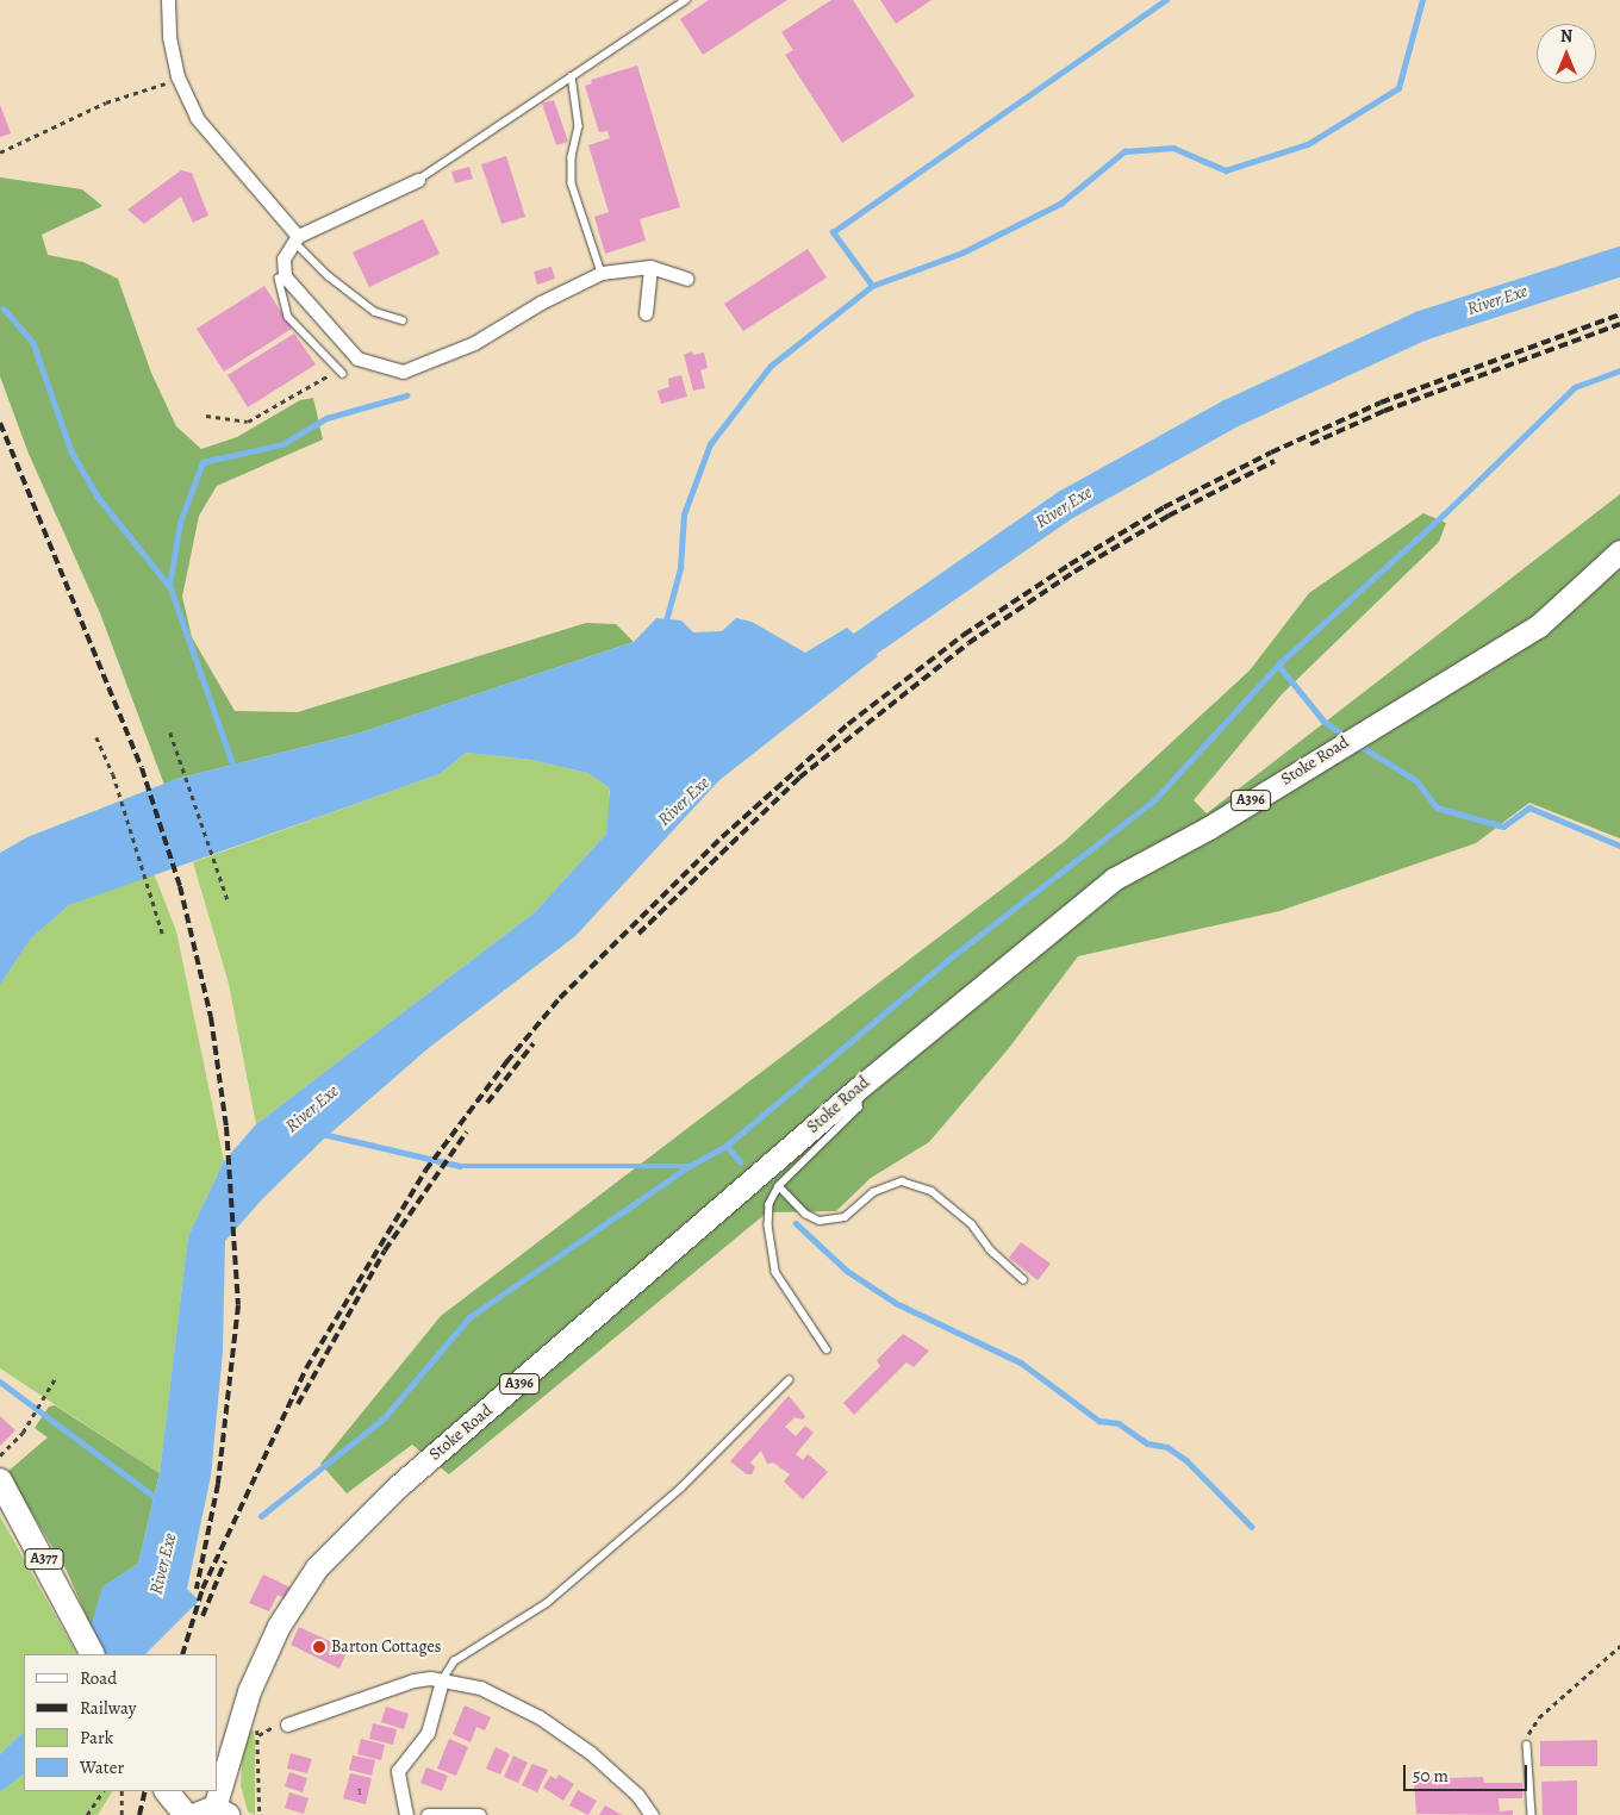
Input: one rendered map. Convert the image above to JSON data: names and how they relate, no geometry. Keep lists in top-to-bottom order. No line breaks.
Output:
{"streets":{"highway":["A377"],"main road":["Stoke Road","A396"]},"water":["River Exe"],"places":["Barton Cottages"],"house_numbers":["1"],"legend":["Road","Railway","Park","Water"],"scale_bar":"50 m","north":"top"}
